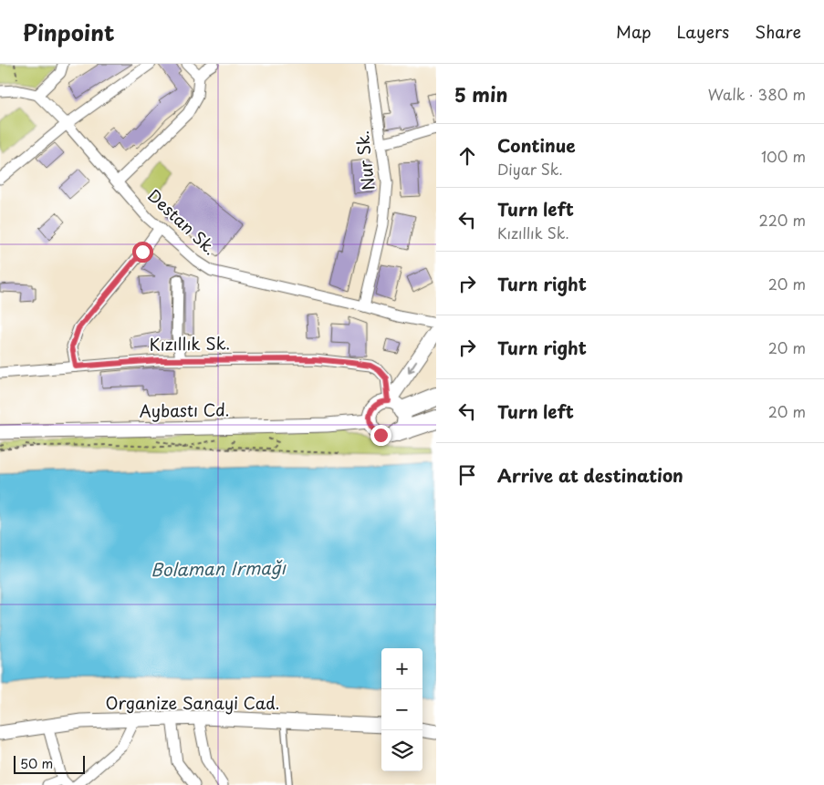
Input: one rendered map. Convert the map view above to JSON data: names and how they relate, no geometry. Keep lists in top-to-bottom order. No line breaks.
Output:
{"streets":{"main road":["Aybastı Cd.","Organize Sanayi Cad."],"street":["Nur Sk.","Destan Sk.","Kızıllık Sk."]},"crossings":[["Nur Sk.","Destan Sk."],["Kızıllık Sk.","Aybastı Cd."]],"water":["Bolaman Irmağı"],"scale_bar":"50 m","page":{"header":"Pinpoint","nav":["Map","Layers","Share"],"heading":["5 min","Walk · 380 m"],"list":[["Continue","Diyar Sk.","100 m"],["Turn left","Kızıllık Sk.","220 m"],["Turn right","20 m"],["Turn right","20 m"],["Turn left","20 m"],"Arrive at destination"],"map_buttons":["+","−"],"scale":"50 m"}}
